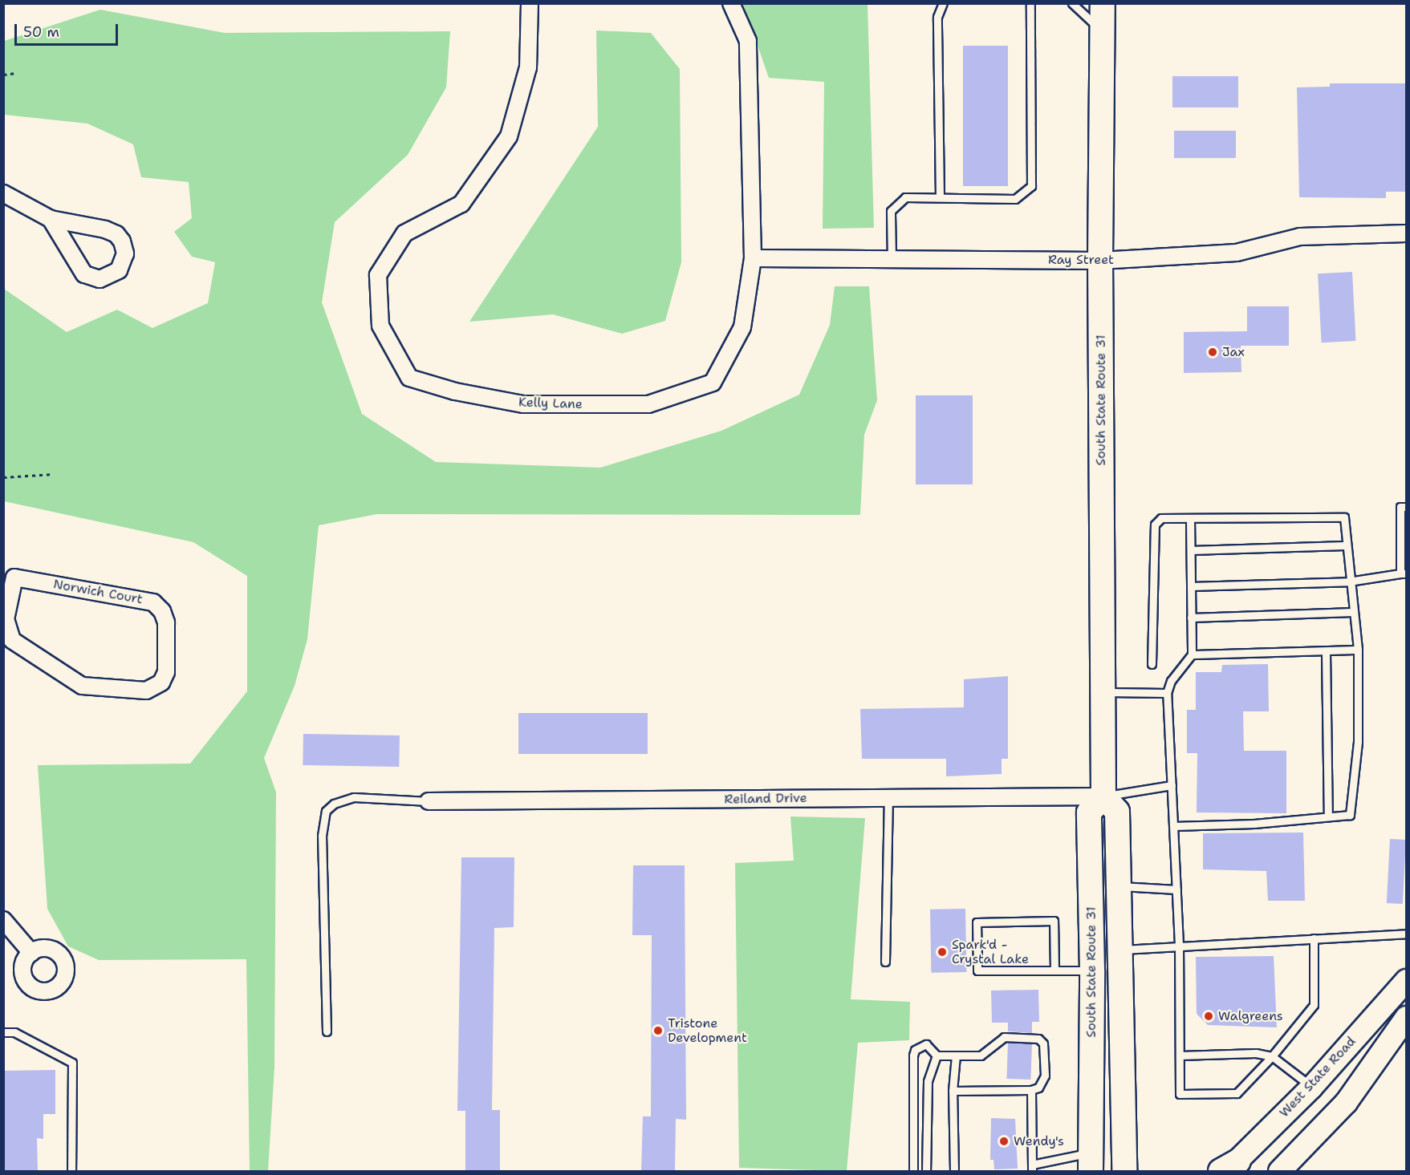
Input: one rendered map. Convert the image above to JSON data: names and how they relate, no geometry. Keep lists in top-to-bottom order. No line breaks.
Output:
{"streets":{"main road":["South State Route 31","West State Road"],"street":["Ray Street","Kelly Lane","Norwich Court","Reiland Drive"]},"crossings":[["Ray Street","South State Route 31"],["Ray Street","Kelly Lane"],["South State Route 31","Reiland Drive"]],"places":["Jax","Spark'd - Crystal Lake","Walgreens","Tristone Development","Wendy's"],"scale_bar":"50 m"}
